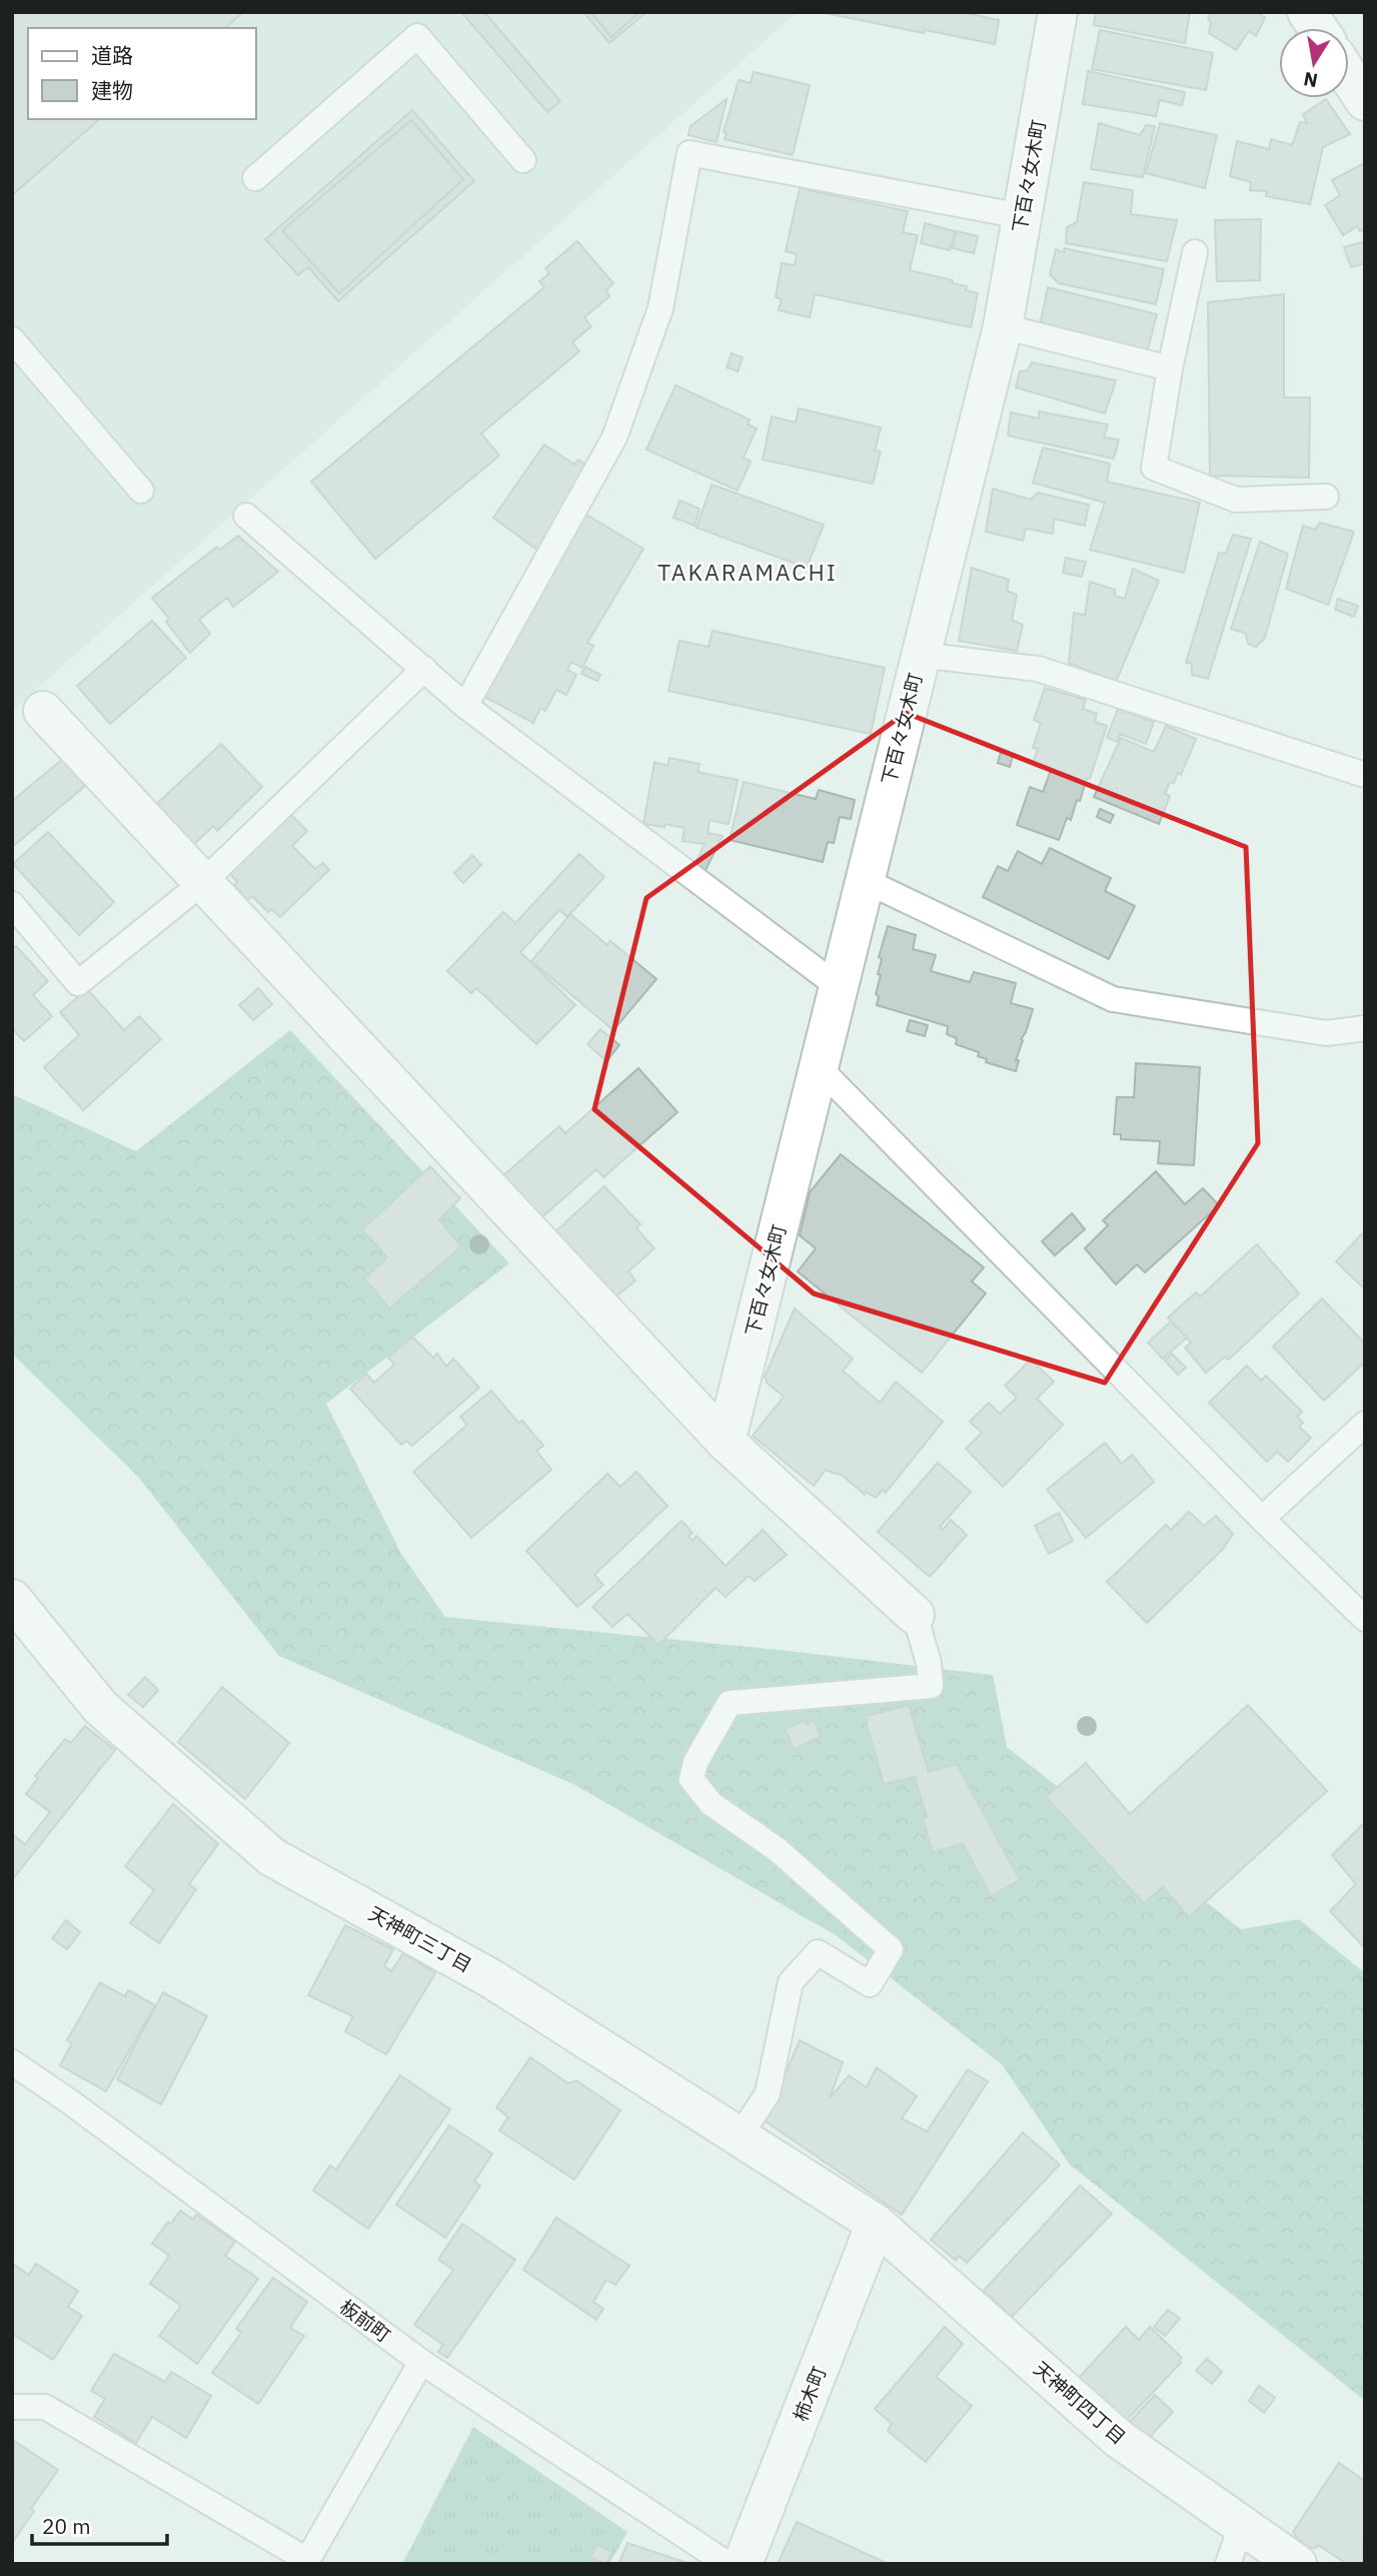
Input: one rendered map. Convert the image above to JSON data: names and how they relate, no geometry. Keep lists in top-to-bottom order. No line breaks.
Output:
{"streets":{"street":["下百々女木町","天神町三丁目","柿木町","天神町四丁目"],"lane":["板前町"]},"crossings":[["天神町三丁目","柿木町"],["天神町三丁目","天神町四丁目"],["柿木町","天神町四丁目"]],"districts":["TAKARAMACHI"],"legend":["道路","建物"],"scale_bar":"20 m","north":"bottom"}
